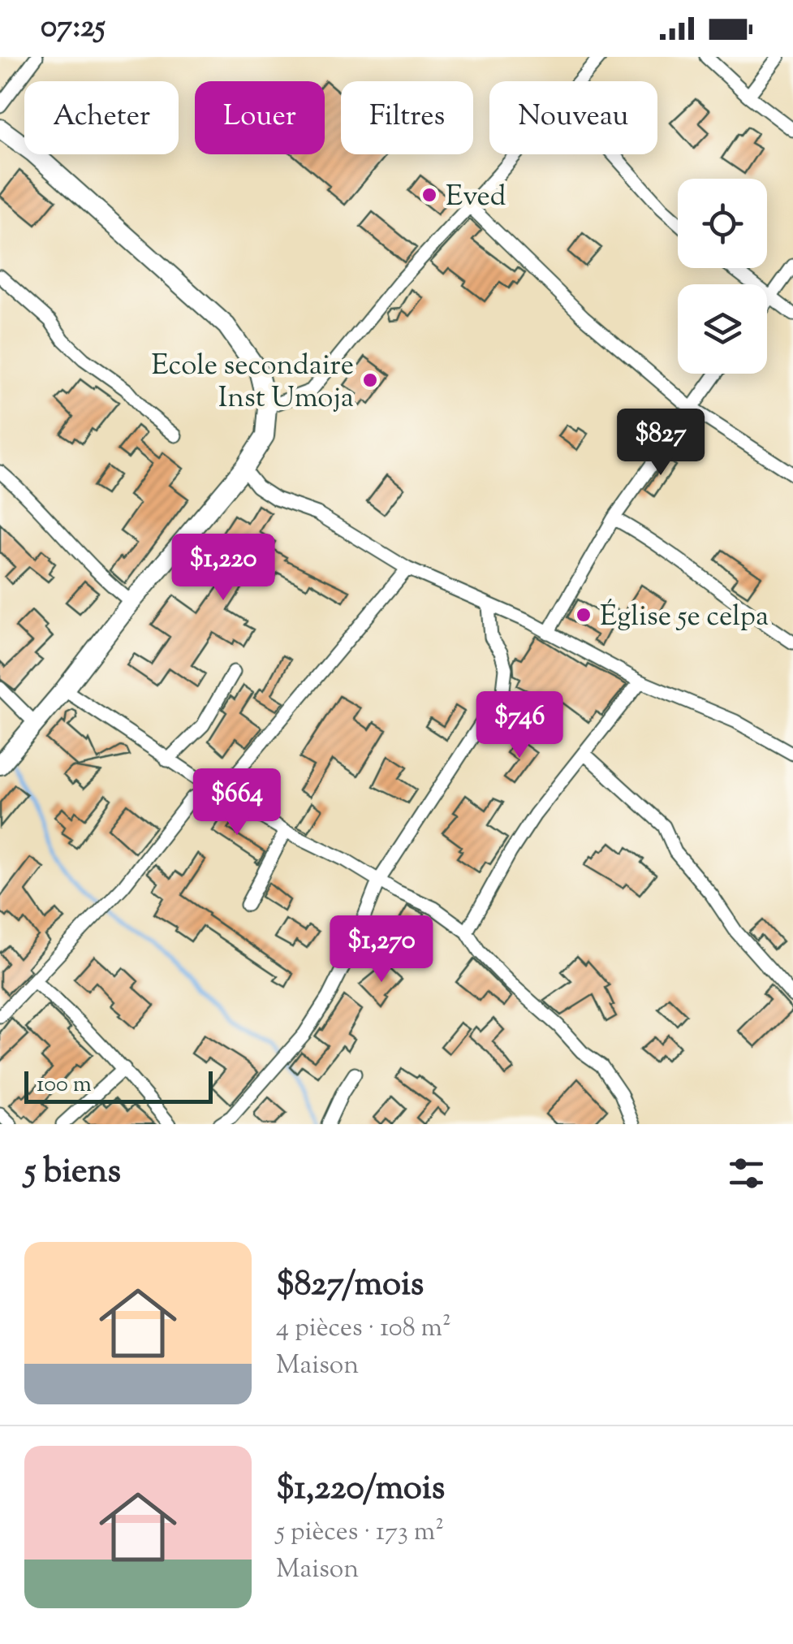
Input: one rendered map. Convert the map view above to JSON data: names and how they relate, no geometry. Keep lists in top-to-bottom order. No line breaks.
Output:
{"places":["Eved","Ecole secondaire Inst Umoja","Église 5e celpa"],"scale_bar":"100 m","page":{"status":"07:25","chip":["Acheter","Louer","Filtres","Nouveau"],"price":["$827","$1,220","$746","$664","$1,270"],"scale":"100 m","heading":"5 biens","list":[{"name":"$827/mois","note":"4 pièces · 108 m² · Maison"},{"name":"$1,220/mois","note":"5 pièces · 173 m² · Maison"}]}}
